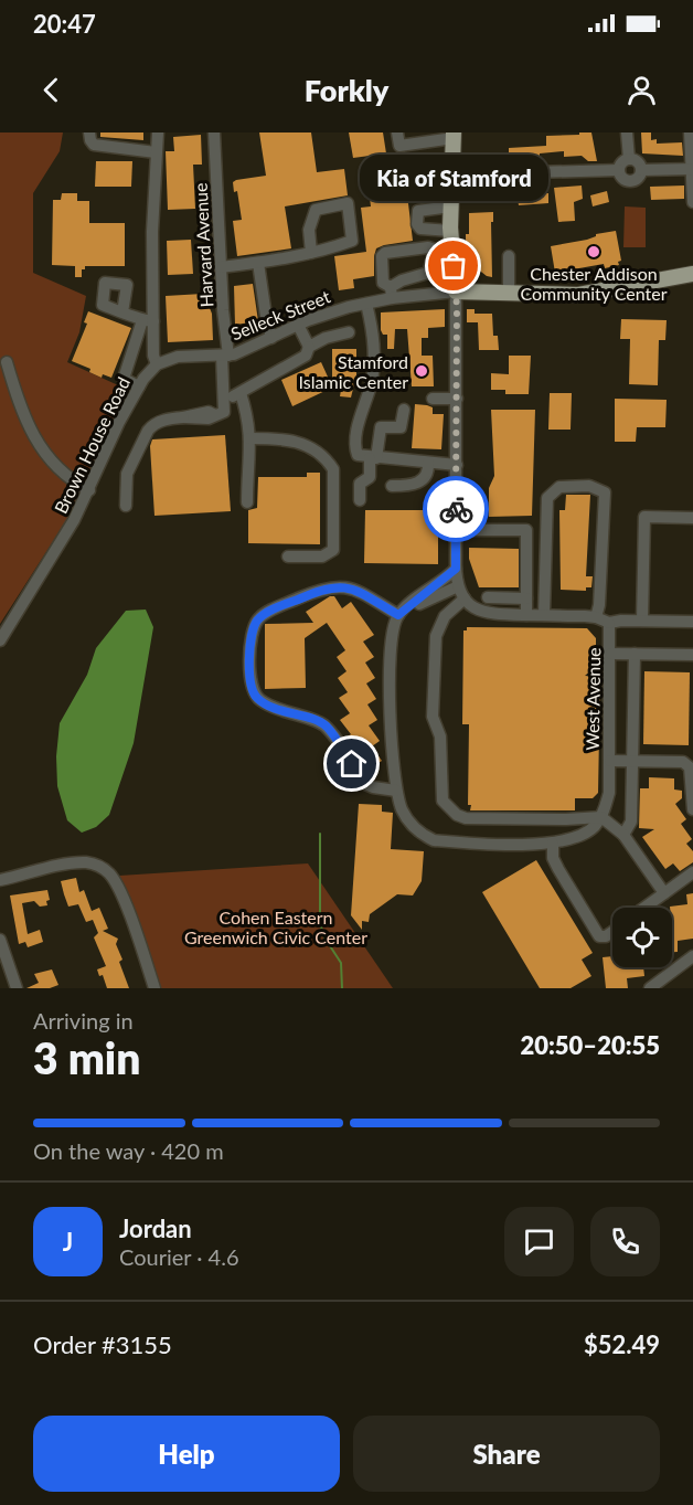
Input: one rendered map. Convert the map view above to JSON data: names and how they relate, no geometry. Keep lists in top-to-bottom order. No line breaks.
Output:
{"streets":{"main road":["Selleck Street"],"street":["Harvard Avenue","Brown House Road","West Avenue"]},"crossings":[["Harvard Avenue","Selleck Street"],["Selleck Street","Brown House Road"]],"parks":["Cohen Eastern Greenwich Civic Center"],"places":["Chester Addison Community Center","Kia of Stamford","Stamford Islamic Center"],"page":{"status":"20:47","header":"Forkly","bubble":"Kia of Stamford","heading":["3 min","Arriving in","20:50–20:55"],"panel":["Jordan","Courier · 4.6","Order #3155","$52.49"],"bar":"On the way · 420 m","round":"J","buttons":["Help","Share"]}}
